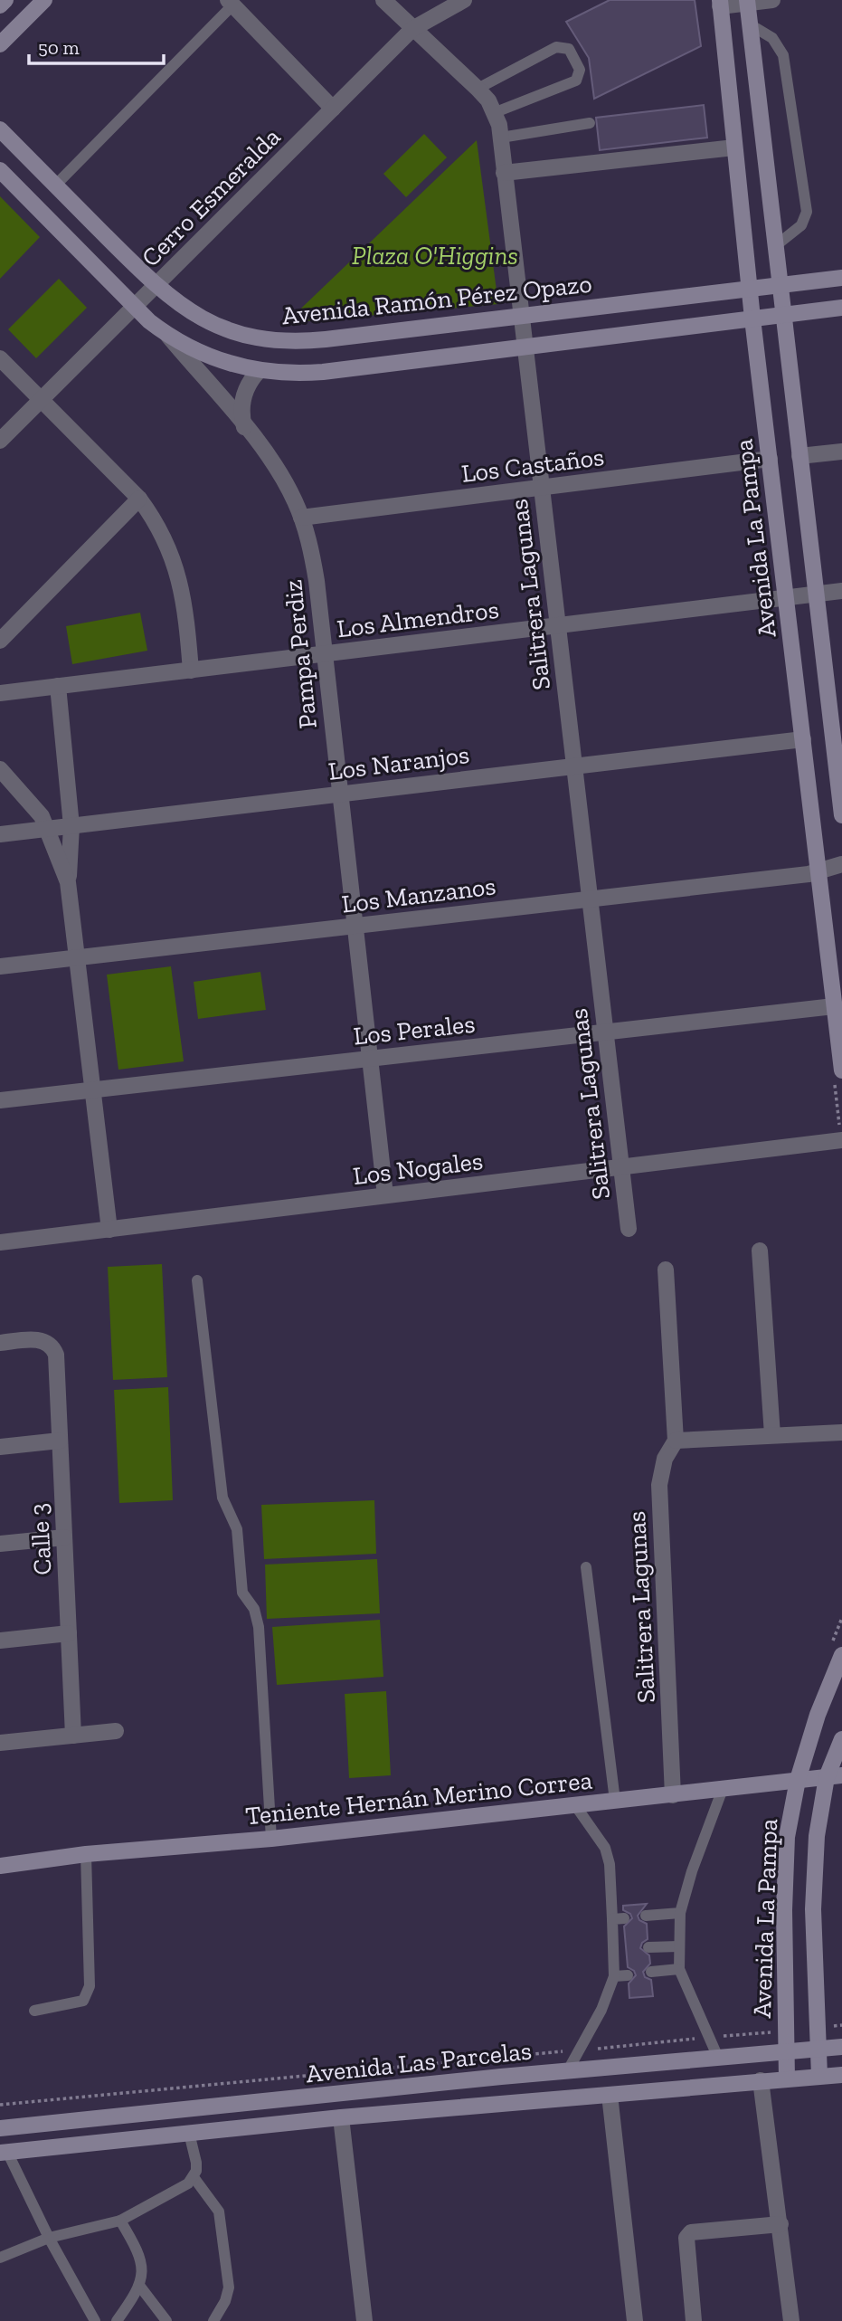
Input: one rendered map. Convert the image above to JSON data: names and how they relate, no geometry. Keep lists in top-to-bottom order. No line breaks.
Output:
{"streets":{"street":["Cerro Esmeralda","Avenida Ramón Pérez Opazo","Los Castaños","Avenida La Pampa","Salitrera Lagunas","Los Almendros","Pampa Perdiz","Los Naranjos","Los Manzanos","Los Perales","Los Nogales","Calle 3","Teniente Hernán Merino Correa","Avenida Las Parcelas"]},"crossings":[["Cerro Esmeralda","Avenida Ramón Pérez Opazo"],["Cerro Esmeralda","Salitrera Lagunas"],["Avenida Ramón Pérez Opazo","Avenida La Pampa"],["Avenida Ramón Pérez Opazo","Salitrera Lagunas"],["Los Castaños","Avenida La Pampa"],["Los Castaños","Salitrera Lagunas"],["Los Castaños","Pampa Perdiz"],["Avenida La Pampa","Los Almendros"],["Avenida La Pampa","Los Naranjos"],["Avenida La Pampa","Los Manzanos"],["Avenida La Pampa","Los Perales"],["Avenida La Pampa","Teniente Hernán Merino Correa"],["Avenida La Pampa","Avenida Las Parcelas"],["Salitrera Lagunas","Los Almendros"],["Salitrera Lagunas","Los Naranjos"],["Salitrera Lagunas","Los Manzanos"],["Salitrera Lagunas","Los Perales"],["Salitrera Lagunas","Los Nogales"],["Salitrera Lagunas","Teniente Hernán Merino Correa"],["Los Almendros","Pampa Perdiz"],["Pampa Perdiz","Los Naranjos"],["Pampa Perdiz","Los Manzanos"],["Pampa Perdiz","Los Perales"],["Pampa Perdiz","Los Nogales"]],"parks":["Plaza O'Higgins"],"scale_bar":"50 m"}
